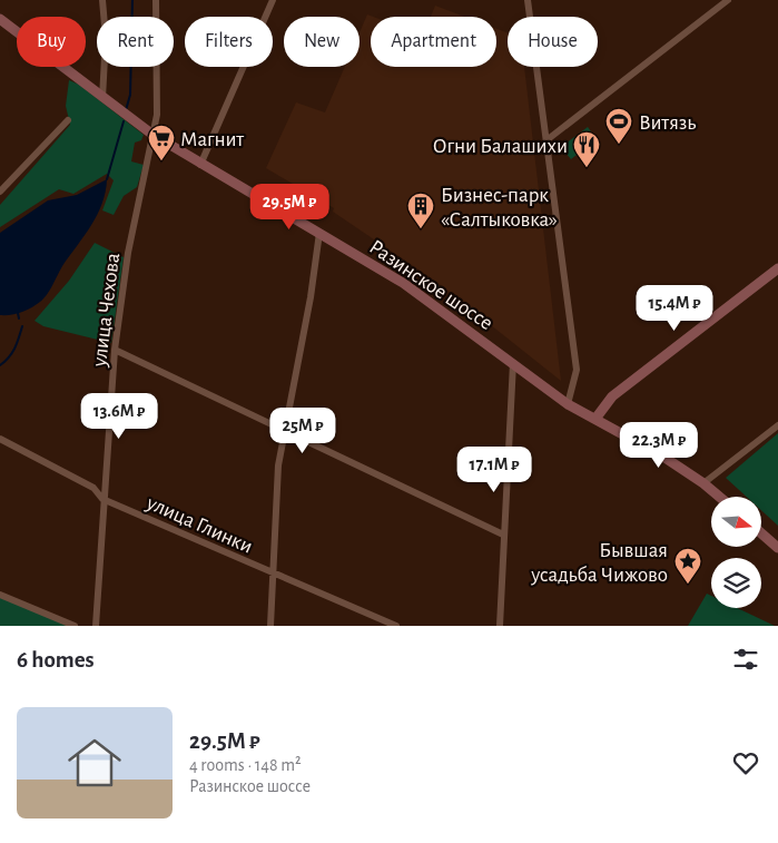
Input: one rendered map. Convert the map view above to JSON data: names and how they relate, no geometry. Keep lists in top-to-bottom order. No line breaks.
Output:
{"streets":{"main road":["Разинское шоссе"],"street":["улица Чехова","улица Глинки"]},"crossings":[["Разинское шоссе","улица Чехова"],["улица Чехова","улица Глинки"]],"places":{"sports":["Витязь"],"supermarket":["Магнит"],"restaurant":["Огни Балашихи"],"building":["Бизнес-парк «Салтыковка»"],"place":["Бывшая усадьба Чижово"]},"north":"right","page":{"chip":["Buy","Rent","Filters","New","Apartment","House"],"price":["29.5M ₽","15.4M ₽","13.6M ₽","25M ₽","22.3M ₽","17.1M ₽"],"heading":"6 homes","list":[{"name":"29.5M ₽","note":"4 rooms · 148 m² · Разинское шоссе"}]}}
